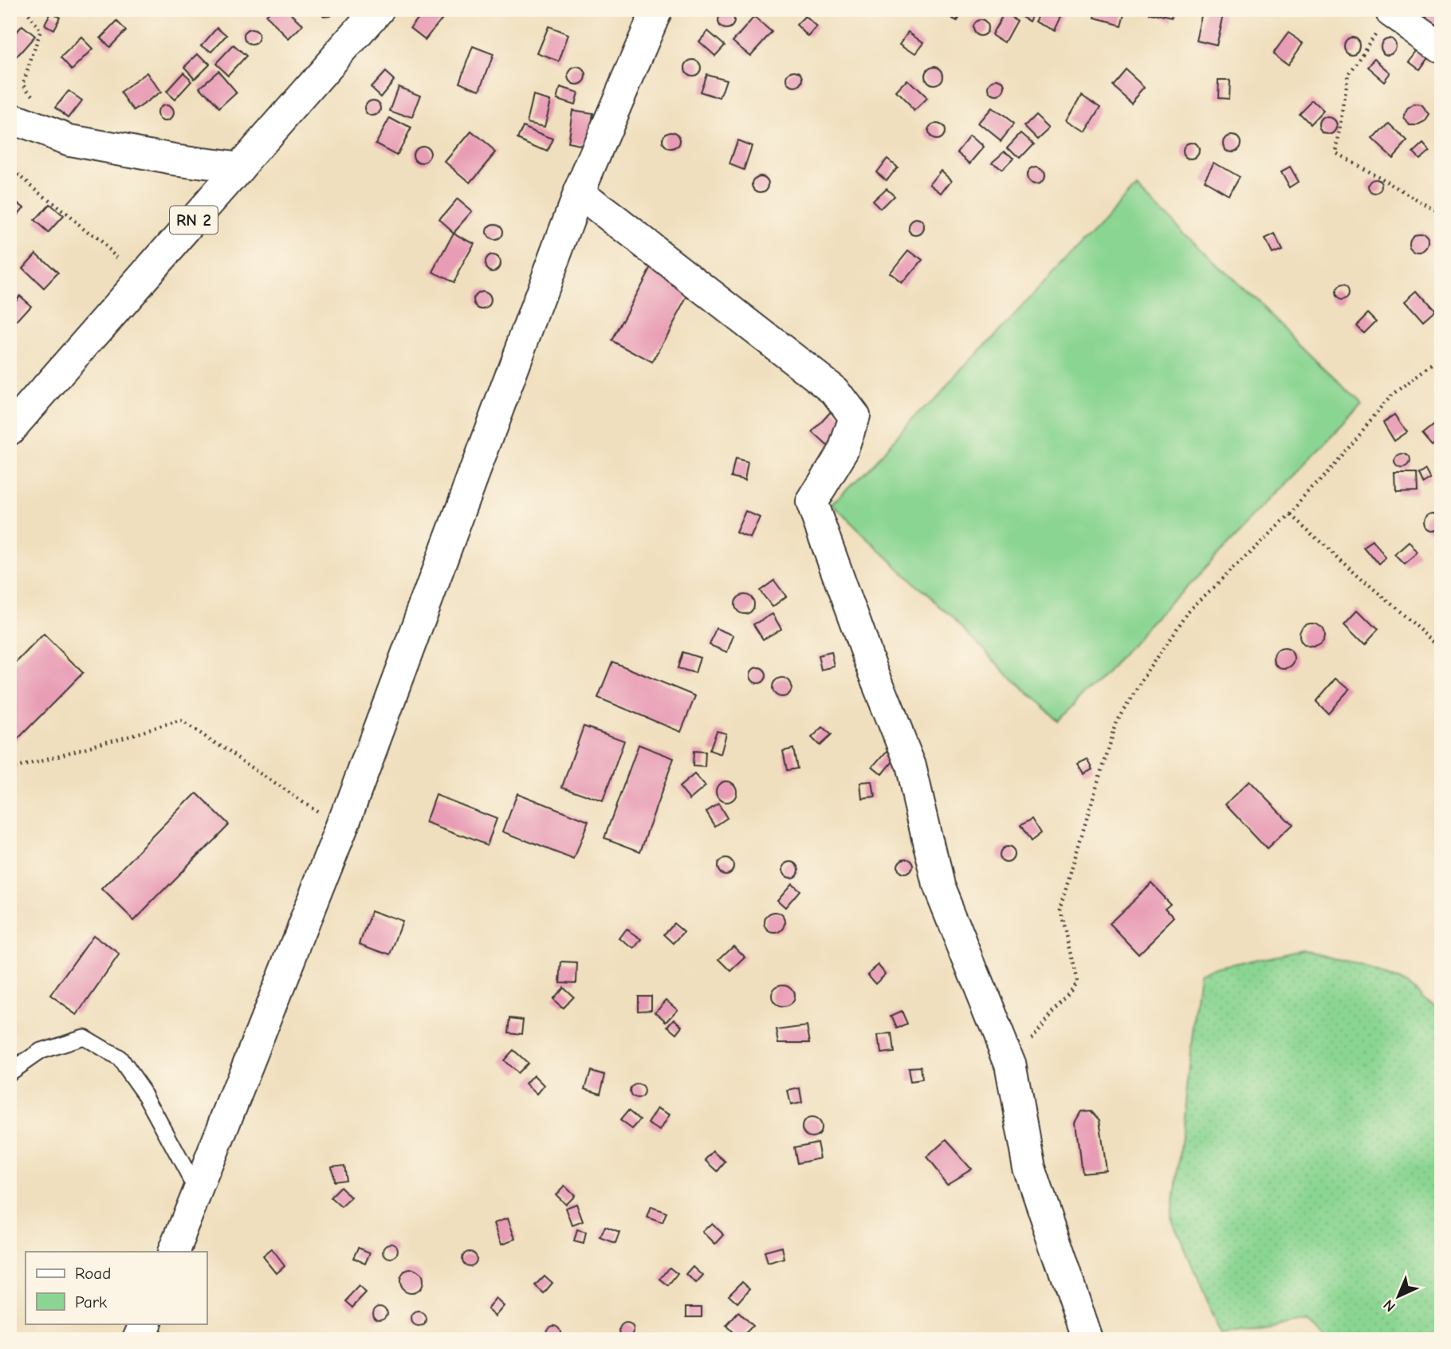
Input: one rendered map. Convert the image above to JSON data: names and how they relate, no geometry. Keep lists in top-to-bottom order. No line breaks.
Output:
{"streets":{"street":["RN 2"]},"legend":["Road","Park"],"north":"bottom left"}
